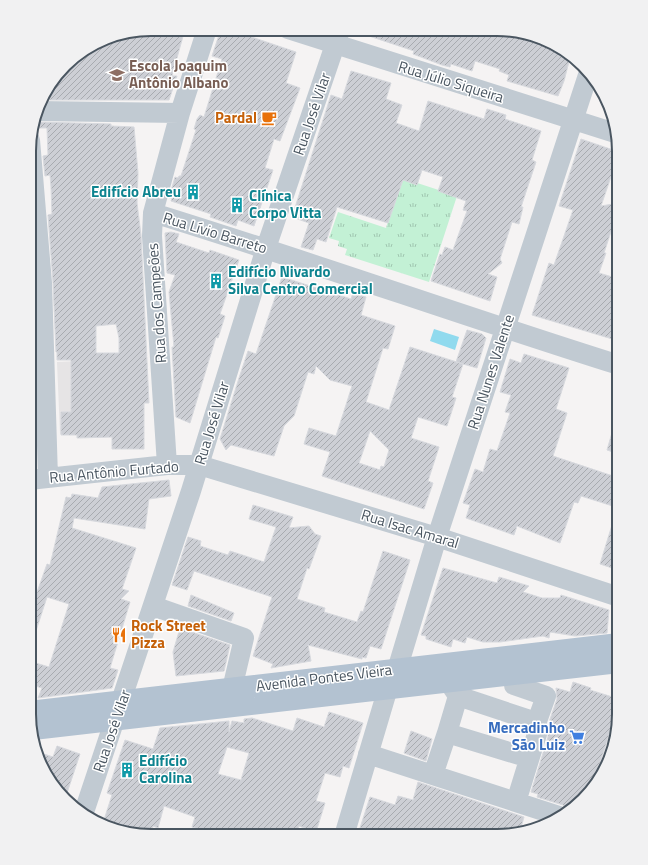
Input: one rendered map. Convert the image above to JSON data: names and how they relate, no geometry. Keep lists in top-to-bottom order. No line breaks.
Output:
{"streets":{"main road":["Avenida Pontes Vieira"],"street":["Rua Júlio Siqueira","Rua José Vilar","Rua Lívio Barreto","Rua dos Campeões","Rua Nunes Valente","Rua Antônio Furtado","Rua Isac Amaral"]},"crossings":[["Rua Júlio Siqueira","Rua José Vilar"],["Rua Júlio Siqueira","Rua Nunes Valente"],["Rua José Vilar","Rua Lívio Barreto"],["Rua José Vilar","Rua Antônio Furtado"],["Rua José Vilar","Rua Isac Amaral"],["Rua José Vilar","Avenida Pontes Vieira"],["Rua Lívio Barreto","Rua dos Campeões"],["Rua Lívio Barreto","Rua Nunes Valente"],["Rua dos Campeões","Rua Antônio Furtado"],["Rua Nunes Valente","Rua Isac Amaral"],["Rua Nunes Valente","Avenida Pontes Vieira"],["Rua Antônio Furtado","Rua Isac Amaral"]],"places":{"school or university":["Escola Joaquim Antônio Albano"],"cafe":["Pardal"],"building":["Edifício Abreu","Clínica Corpo Vitta","Edifício Nivardo Silva Centro Comercial","Edifício Carolina"],"restaurant":["Rock Street Pizza"],"supermarket":["Mercadinho São Luiz"]}}
